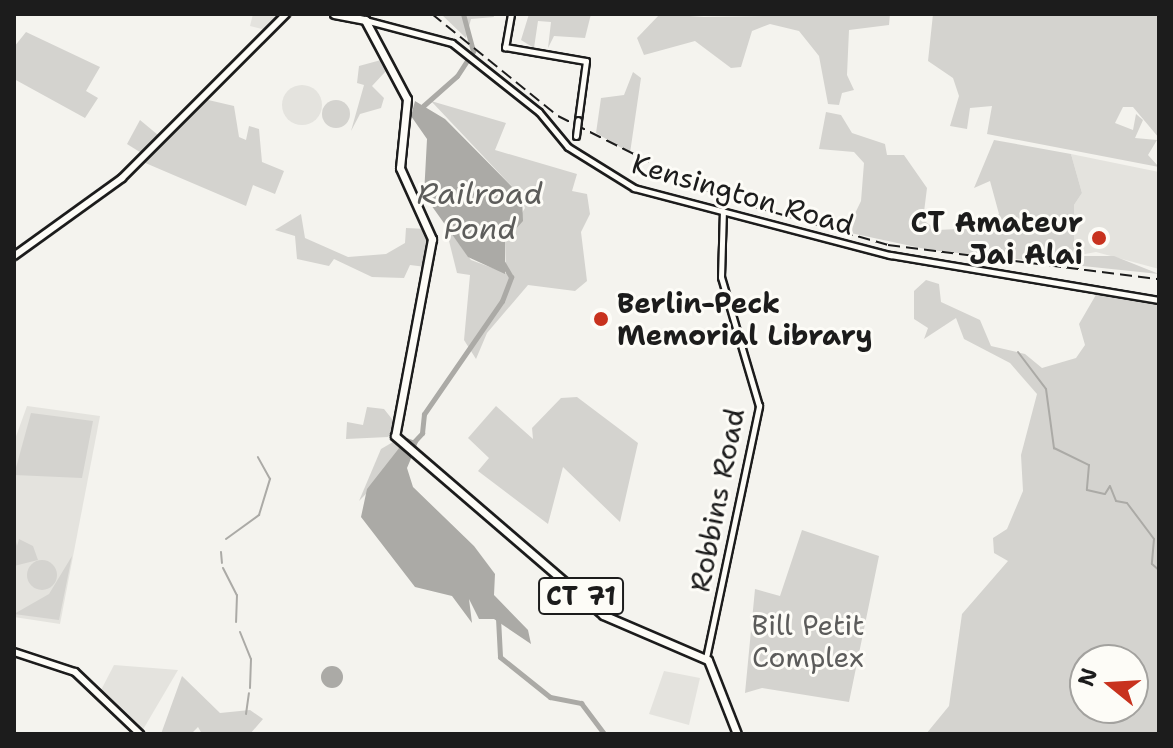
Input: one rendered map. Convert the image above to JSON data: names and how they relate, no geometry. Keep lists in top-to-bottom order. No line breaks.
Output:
{"streets":{"main road":["CT 71"],"street":["Kensington Road","Robbins Road"]},"crossings":[["Kensington Road","Robbins Road"],["Kensington Road","CT 71"],["Robbins Road","CT 71"]],"water":["Railroad Pond"],"parks":["Bill Petit Complex"],"places":["CT Amateur Jai Alai","Berlin-Peck Memorial Library"],"north":"left"}
